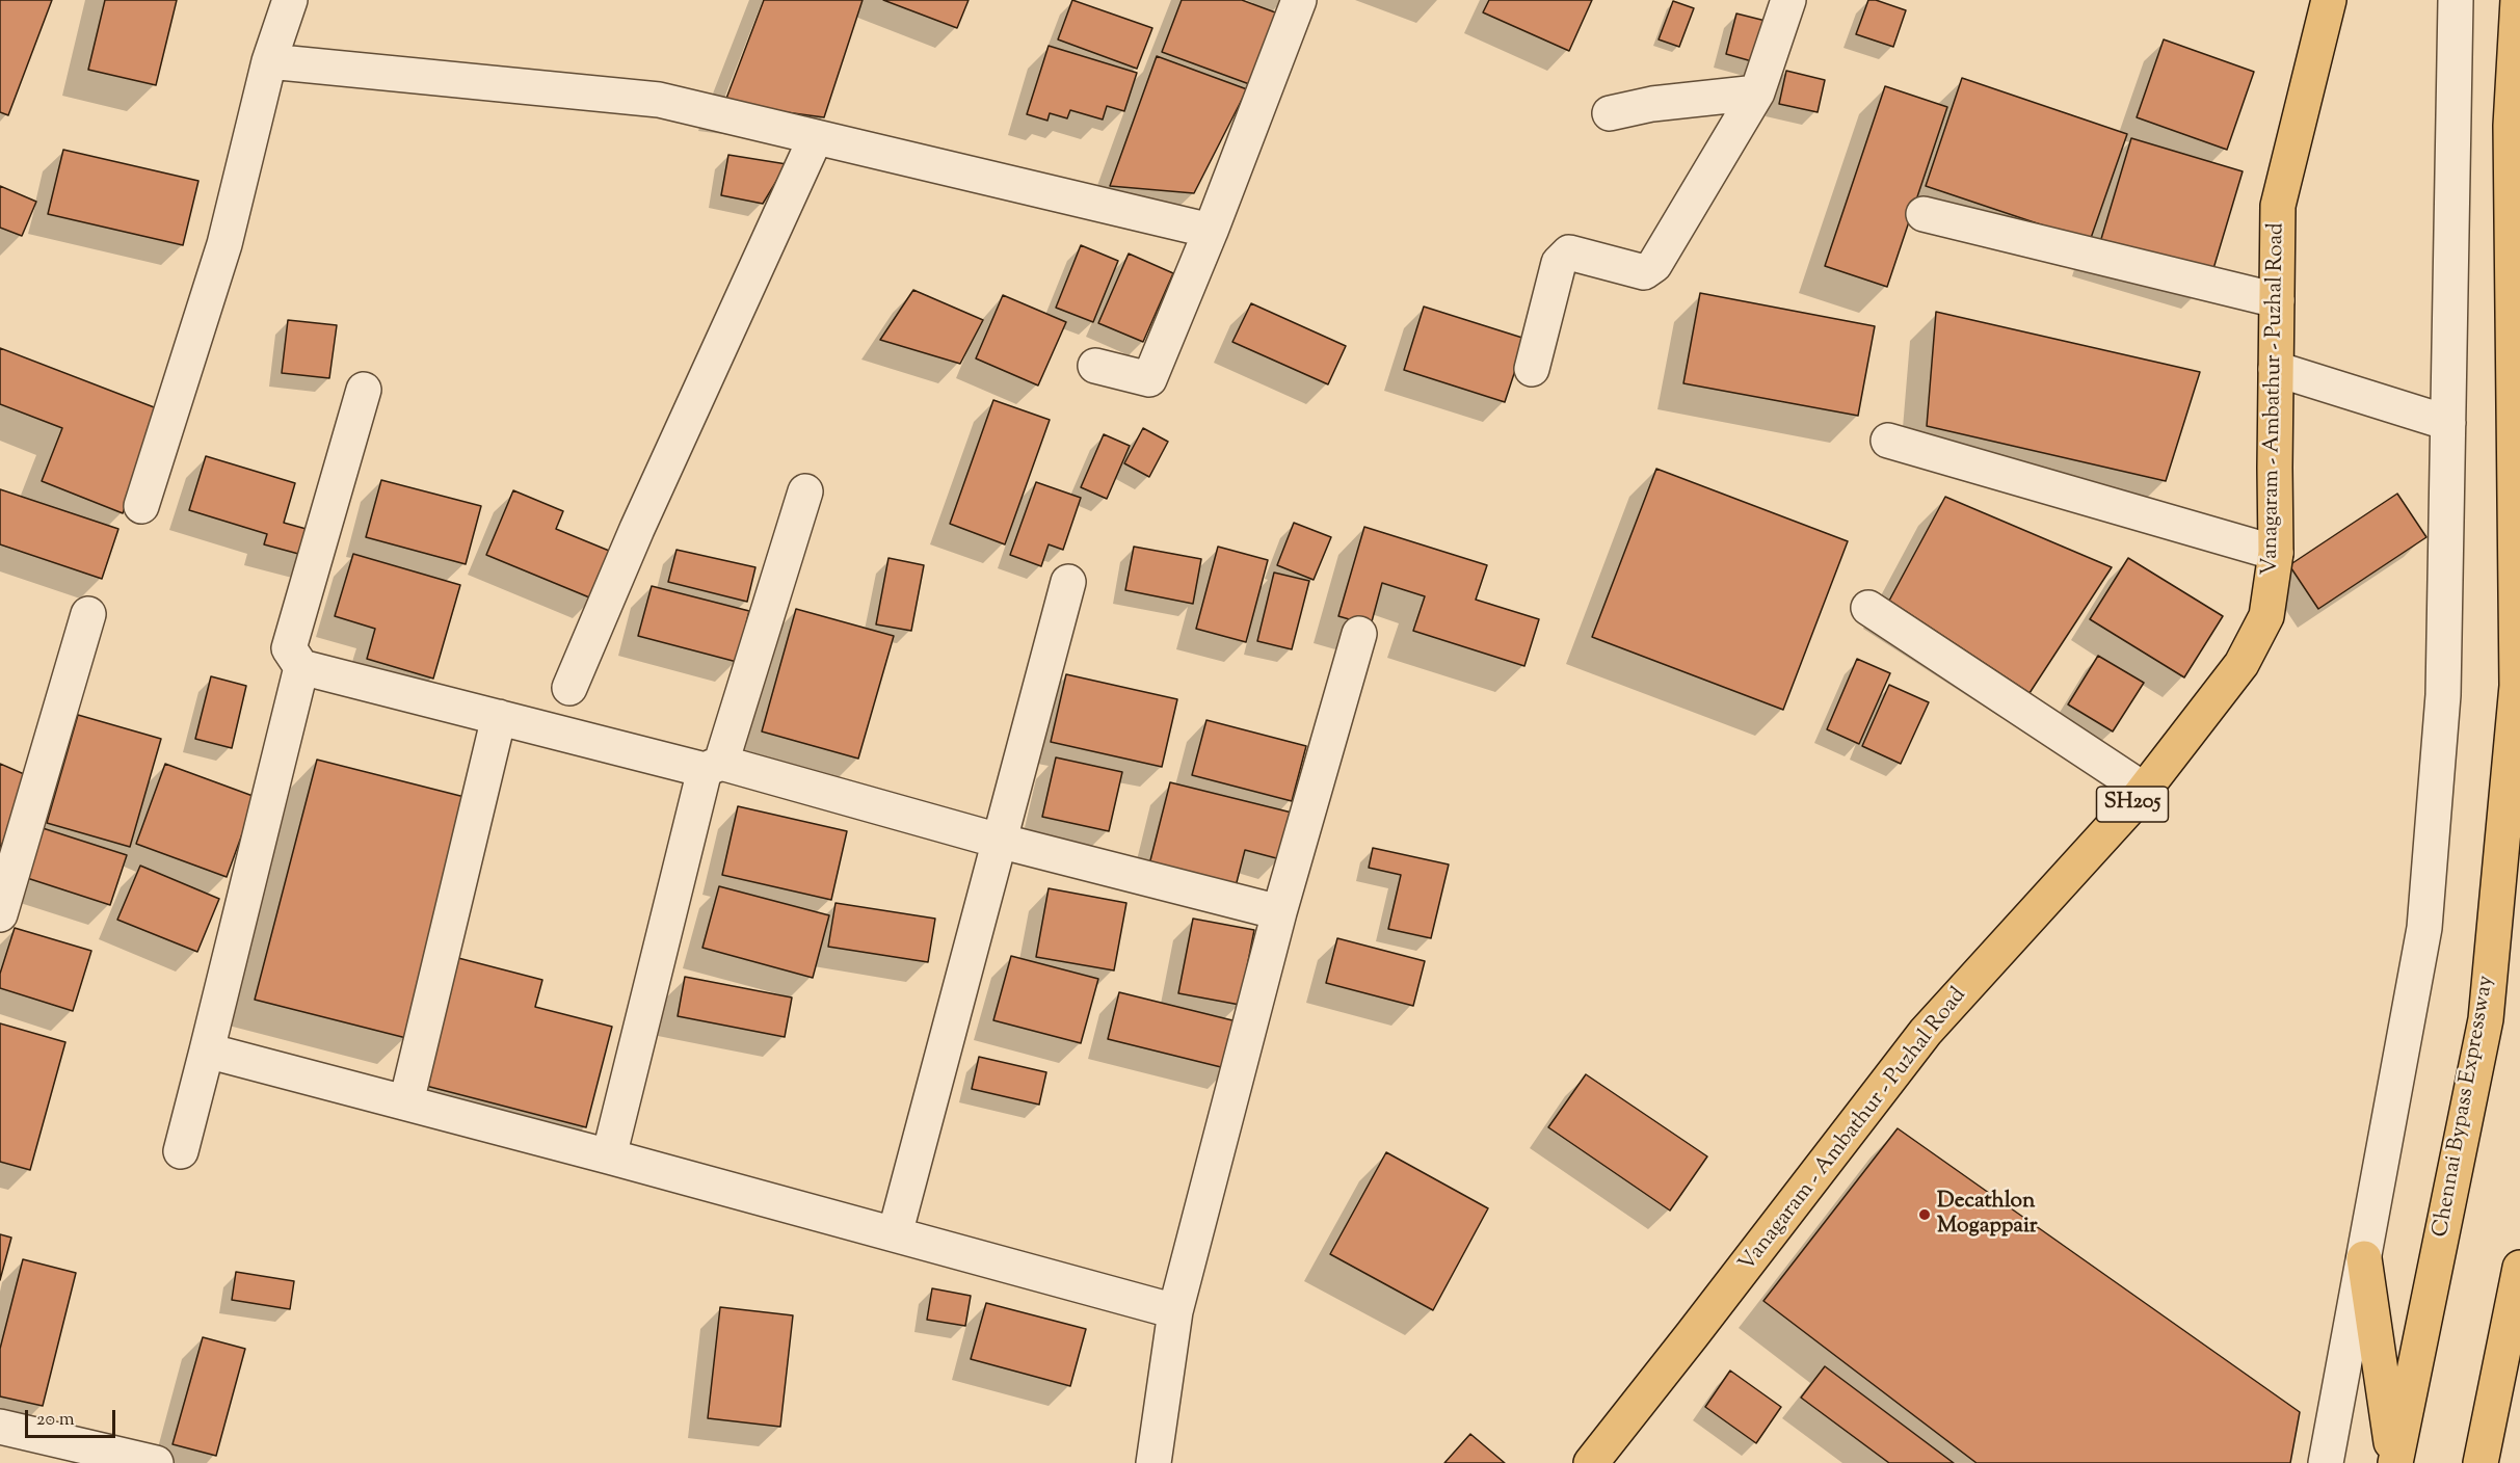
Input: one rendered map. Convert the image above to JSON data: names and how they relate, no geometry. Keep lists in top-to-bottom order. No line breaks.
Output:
{"streets":{"main road":["Vanagaram - Ambathur - Puzhal Road","SH205","Chennai Bypass Expressway"]},"places":["Decathlon Mogappair"],"scale_bar":"20 m"}
